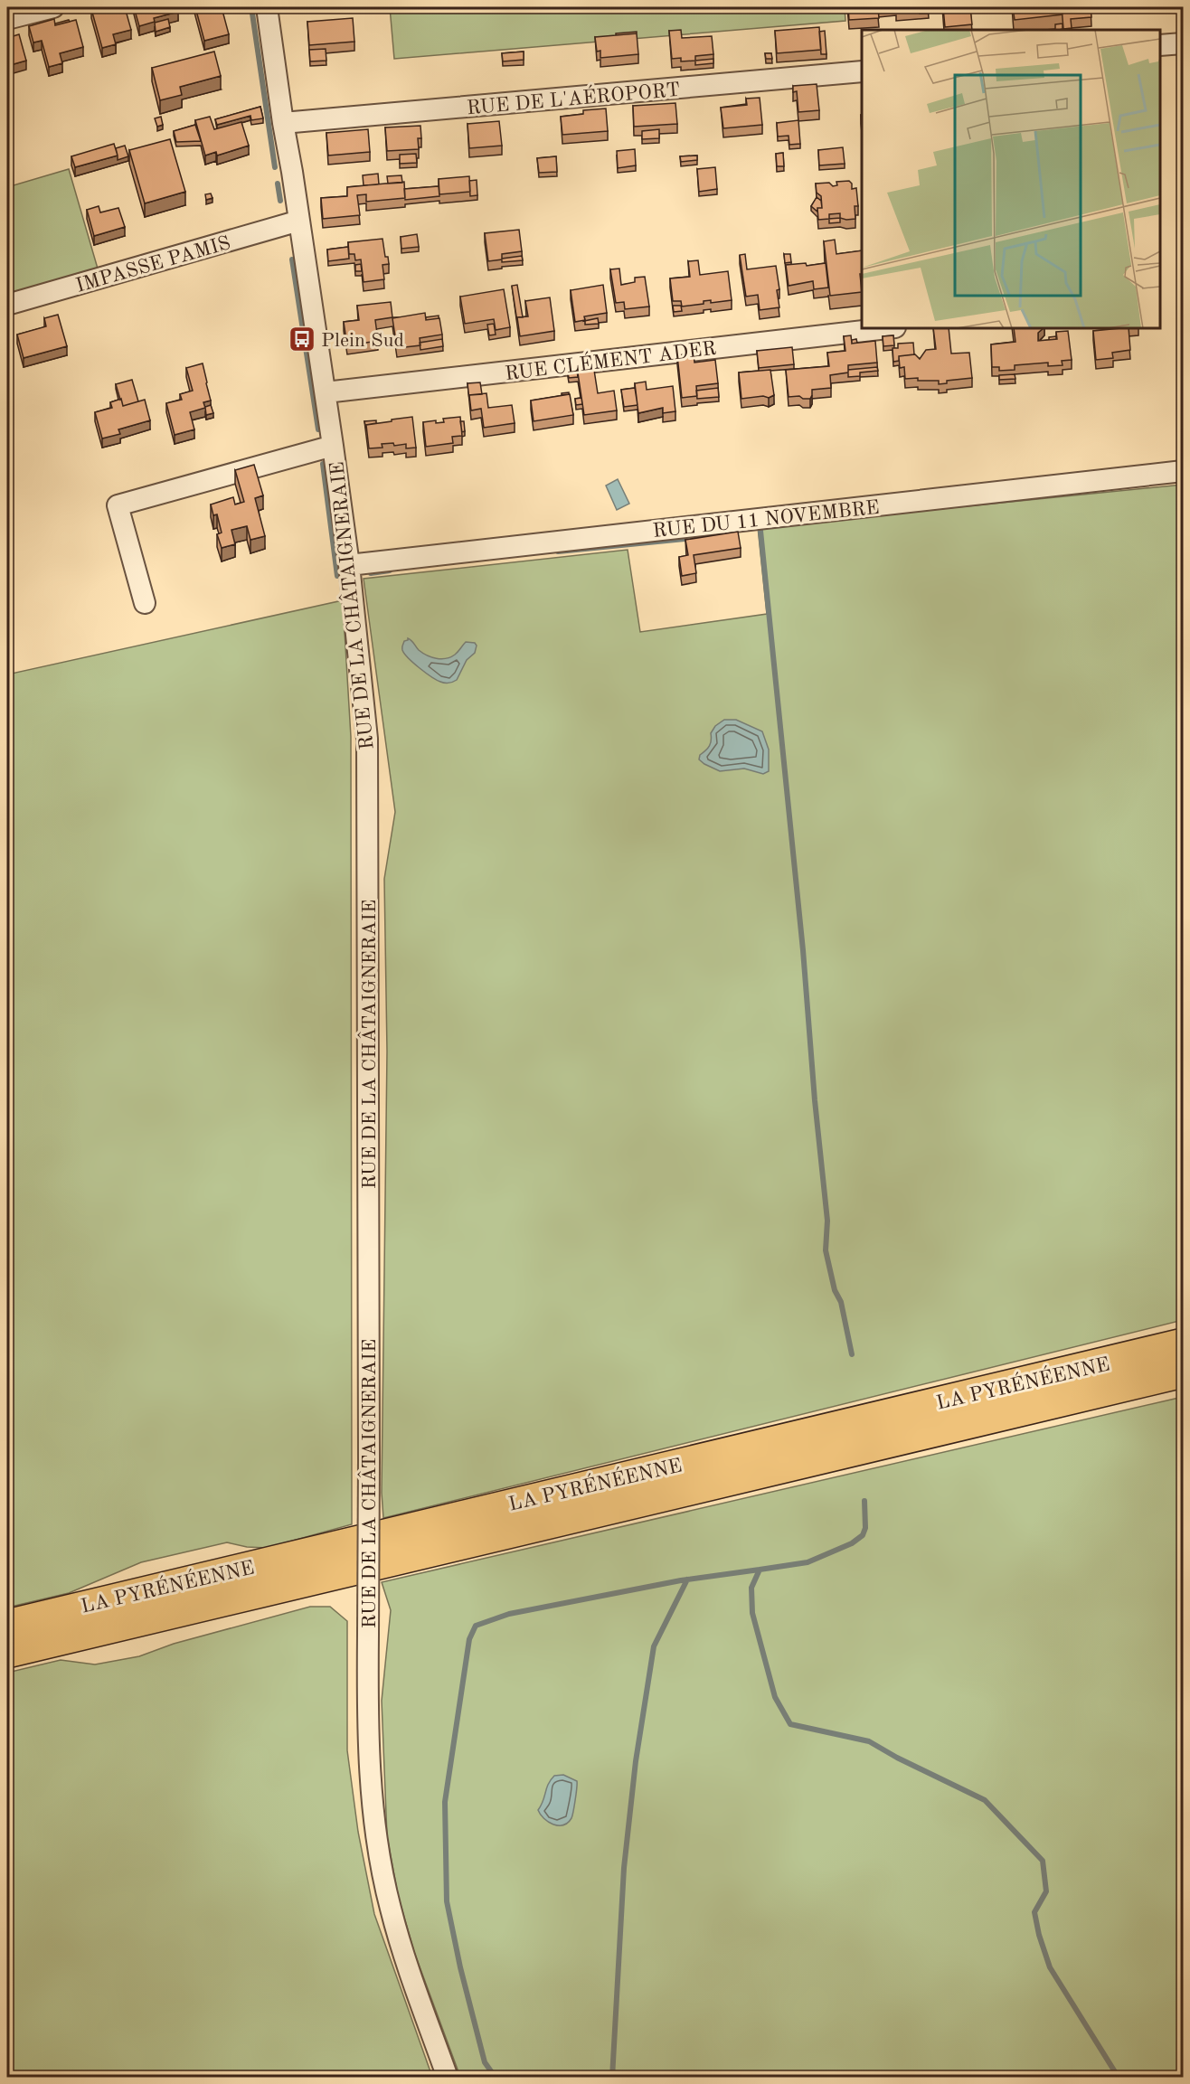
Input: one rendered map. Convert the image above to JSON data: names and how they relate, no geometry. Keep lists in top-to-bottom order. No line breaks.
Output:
{"streets":{"highway":["LA PYRÉNÉENNE"],"street":["RUE DE L'AÉROPORT","IMPASSE PAMIS","RUE CLÉMENT ADER","RUE DU 11 NOVEMBRE","RUE DE LA CHÂTAIGNERAIE"]},"crossings":[["RUE DE L'AÉROPORT","RUE DE LA CHÂTAIGNERAIE"],["IMPASSE PAMIS","RUE DE LA CHÂTAIGNERAIE"],["RUE CLÉMENT ADER","RUE DE LA CHÂTAIGNERAIE"],["RUE DU 11 NOVEMBRE","RUE DE LA CHÂTAIGNERAIE"]],"places":{"bus stop":["Plein Sud"]}}
